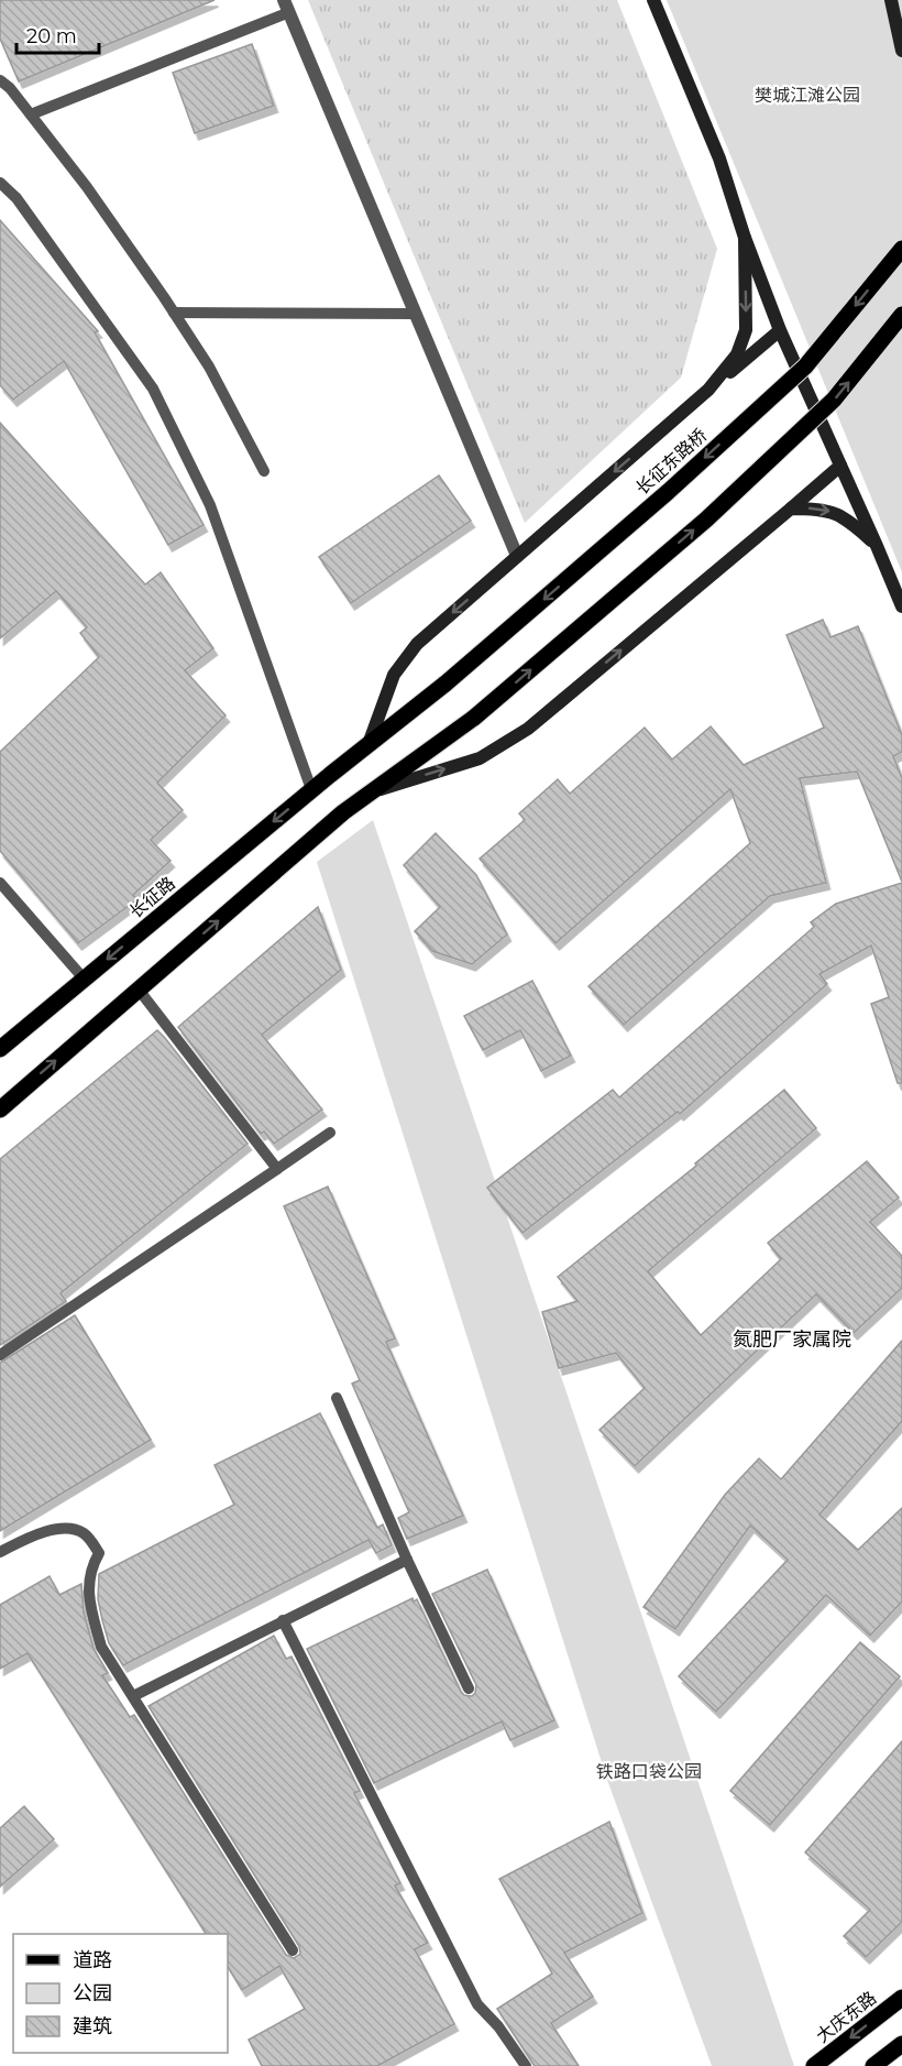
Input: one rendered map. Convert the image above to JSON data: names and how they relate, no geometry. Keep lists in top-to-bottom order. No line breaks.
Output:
{"streets":{"main road":["长征东路桥","长征路","大庆东路"]},"crossings":[["长征东路桥","长征路"]],"districts":["氮肥厂家属院"],"parks":["樊城江滩公园","铁路口袋公园"],"legend":["道路","公园","建筑"],"scale_bar":"20 m"}
